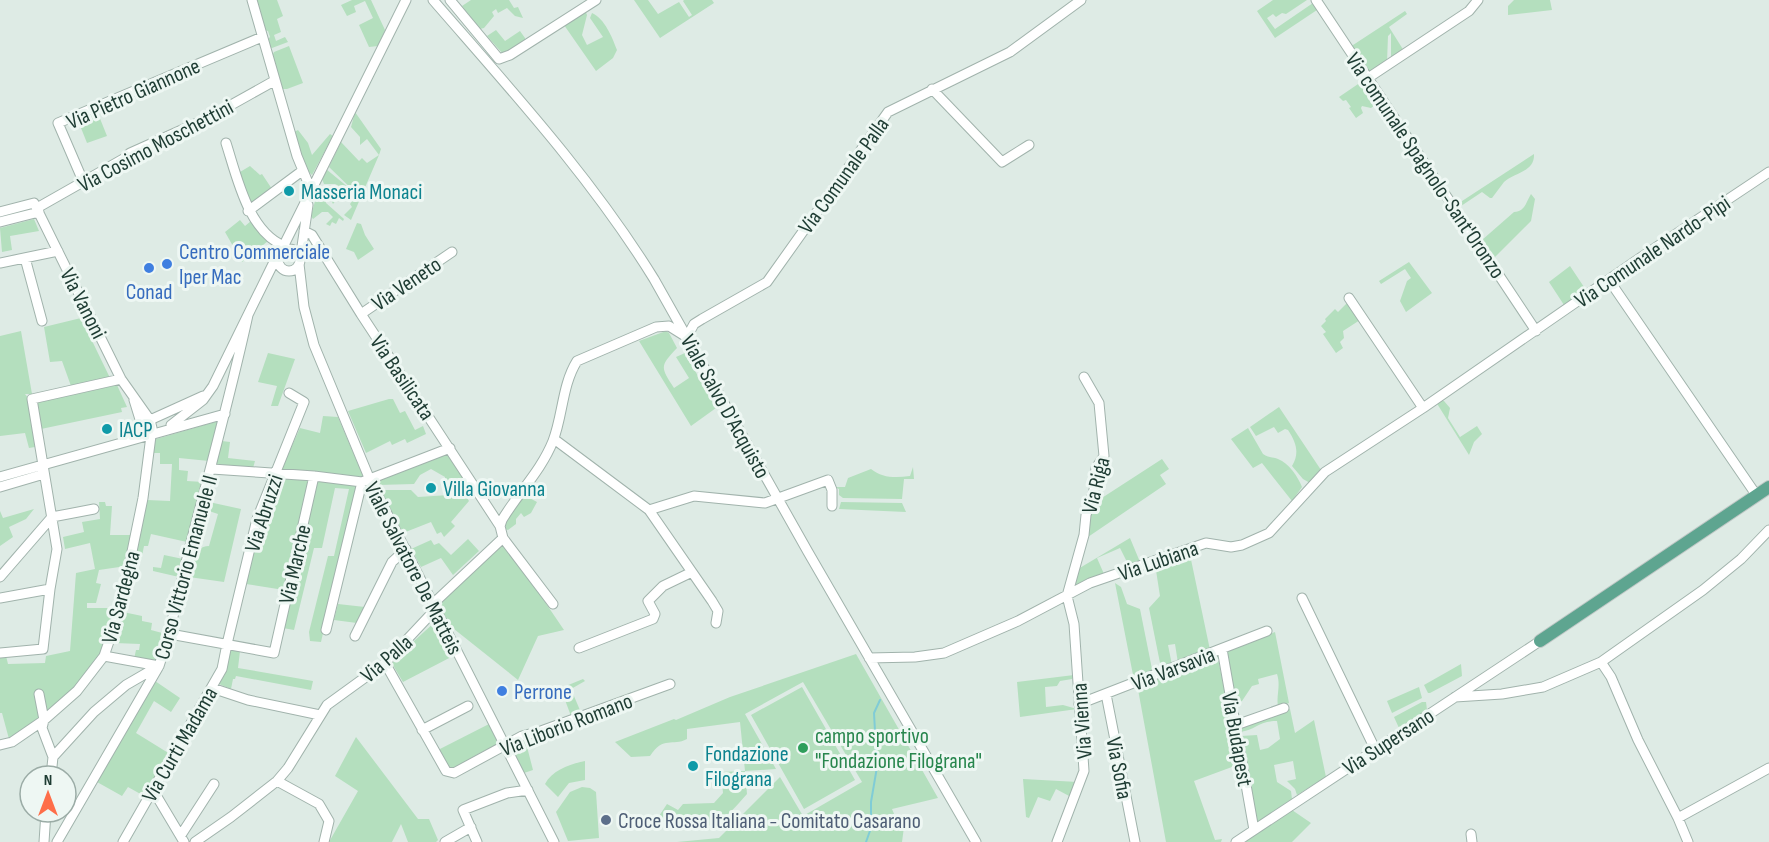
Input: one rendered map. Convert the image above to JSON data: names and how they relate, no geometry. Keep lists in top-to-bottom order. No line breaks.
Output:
{"streets":{"street":["Via Pietro Giannone","Via Cosimo Moschettini","Via comunale Spagnolo-Sant'Oronzo","Via Comunale Palla","Via Comunale Nardo-Pipi","Via Veneto","Via Vanoni","Via Basilicata","Viale Salvo D'Acquisto","Via Riga","Via Abruzzi","Via Lubiana","Via Marche","Corso Vittorio Emanuele II","Viale Salvatore De Matteis","Via Sardegna","Via Palla","Via Varsavia","Via Vienna","Via Liborio Romano","Via Budapest","Via Supersano","Via Curti Madama","Via Sofia"]},"crossings":[["Via Pietro Giannone","Via Cosimo Moschettini"],["Via Cosimo Moschettini","Via Vanoni"],["Via comunale Spagnolo-Sant'Oronzo","Via Comunale Nardo-Pipi"],["Via comunale Spagnolo-Sant'Oronzo","Via Lubiana"],["Via Comunale Palla","Viale Salvo D'Acquisto"],["Via Comunale Nardo-Pipi","Via Lubiana"],["Via Veneto","Via Basilicata"],["Via Vanoni","Via Sardegna"],["Via Basilicata","Corso Vittorio Emanuele II"],["Viale Salvo D'Acquisto","Via Lubiana"],["Via Riga","Via Lubiana"],["Via Riga","Via Vienna"],["Via Abruzzi","Via Marche"],["Via Abruzzi","Via Curti Madama"],["Via Lubiana","Via Vienna"],["Via Marche","Via Curti Madama"],["Corso Vittorio Emanuele II","Viale Salvatore De Matteis"],["Viale Salvatore De Matteis","Via Palla"],["Viale Salvatore De Matteis","Via Liborio Romano"],["Via Palla","Via Liborio Romano"],["Via Varsavia","Via Vienna"],["Via Varsavia","Via Budapest"],["Via Varsavia","Via Sofia"],["Via Budapest","Via Supersano"]],"places":["Masseria Monaci","Centro Commerciale Iper Mac","Conad","IACP","Villa Giovanna","Perrone","campo sportivo \"Fondazione Filograna\"","Fondazione Filograna","Croce Rossa Italiana - Comitato Casarano"],"north":"top"}
